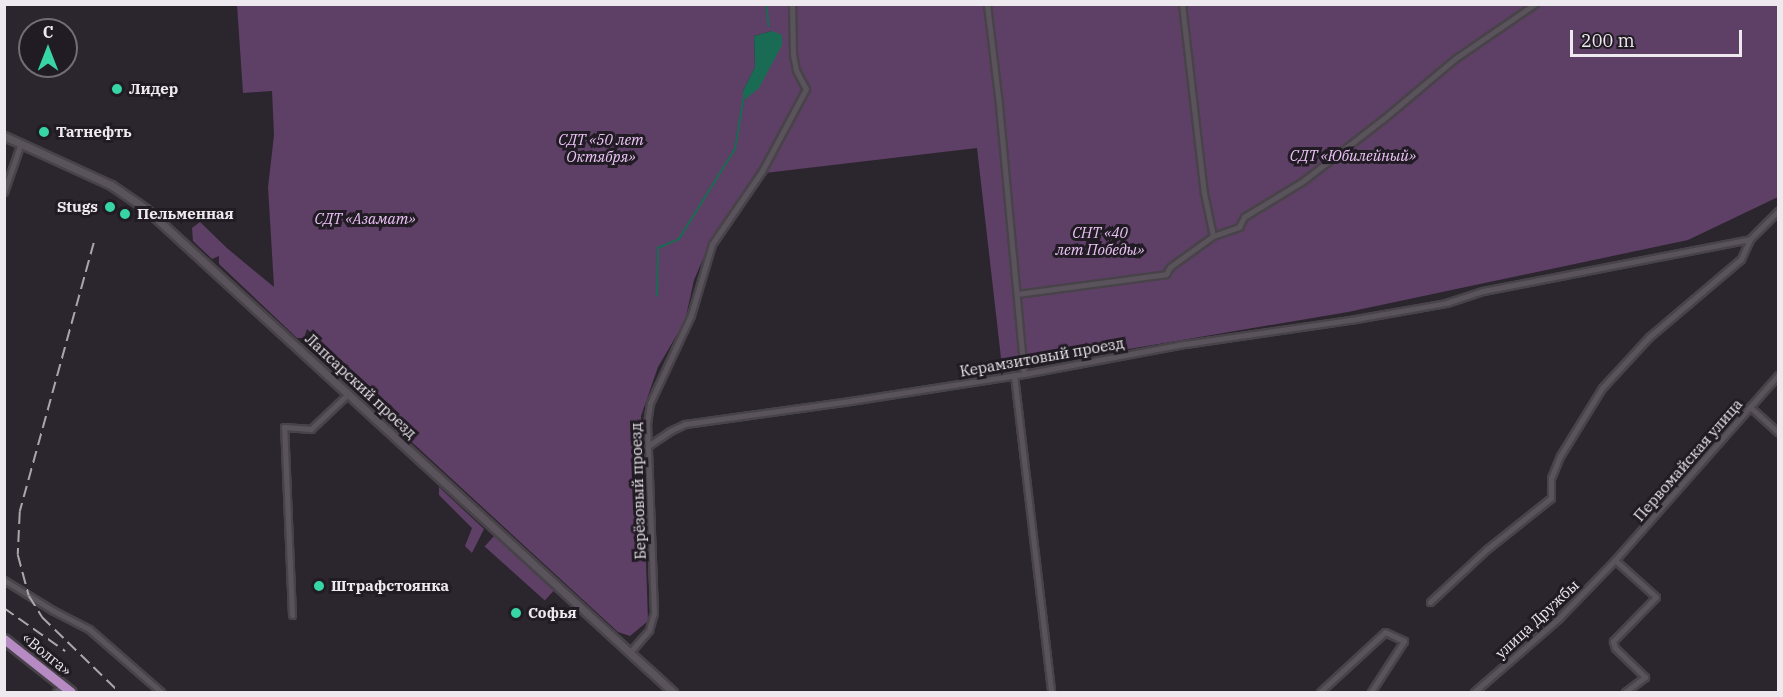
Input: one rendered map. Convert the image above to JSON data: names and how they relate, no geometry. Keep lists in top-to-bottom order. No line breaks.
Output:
{"streets":{"highway":["«Волга»"],"street":["Керамзитовый проезд","Лапсарский проезд","Первомайская улица","Берёзовый проезд","улица Дружбы"]},"crossings":[["Керамзитовый проезд","Берёзовый проезд"],["Лапсарский проезд","Берёзовый проезд"],["Первомайская улица","улица Дружбы"]],"parks":["СДТ «50 лет Октября»","СДТ «Юбилейный»","СДТ «Азамат»","СНТ «40 лет Победы»"],"places":["Лидер","Татнефть","Stugs","Пельменная","Штрафстоянка","Софья"],"scale_bar":"200 m","north":"top"}
